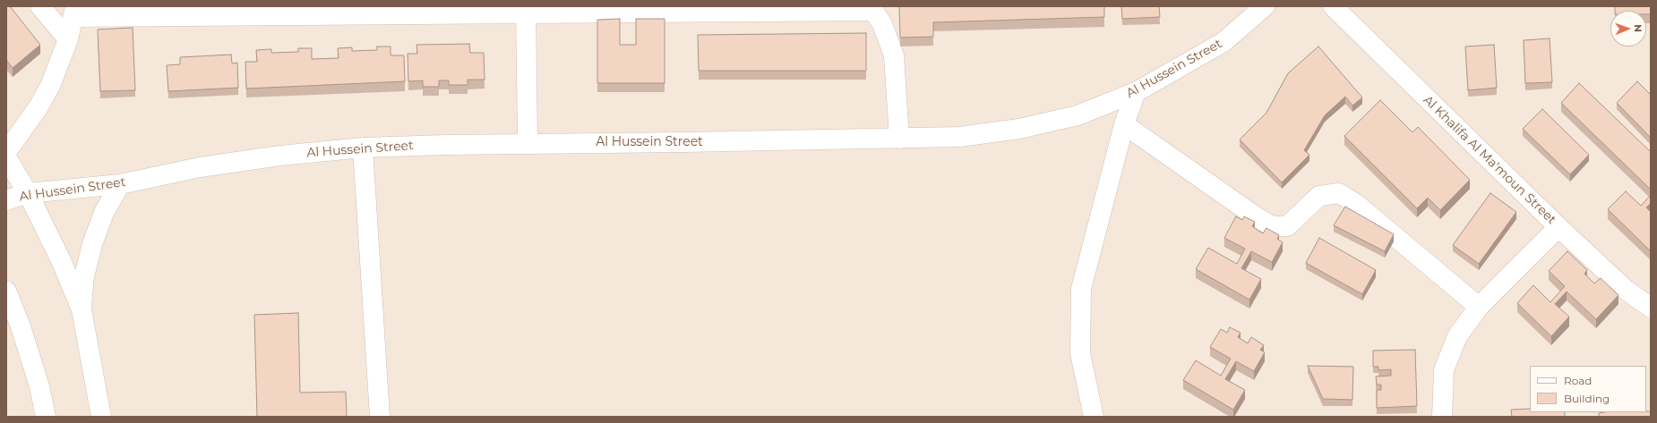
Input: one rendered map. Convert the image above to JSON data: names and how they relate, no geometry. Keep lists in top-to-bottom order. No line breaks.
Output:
{"streets":{"street":["Al Hussein Street","Al Khalifa Al Ma'moun Street"]},"legend":["Road","Building"],"north":"right"}
